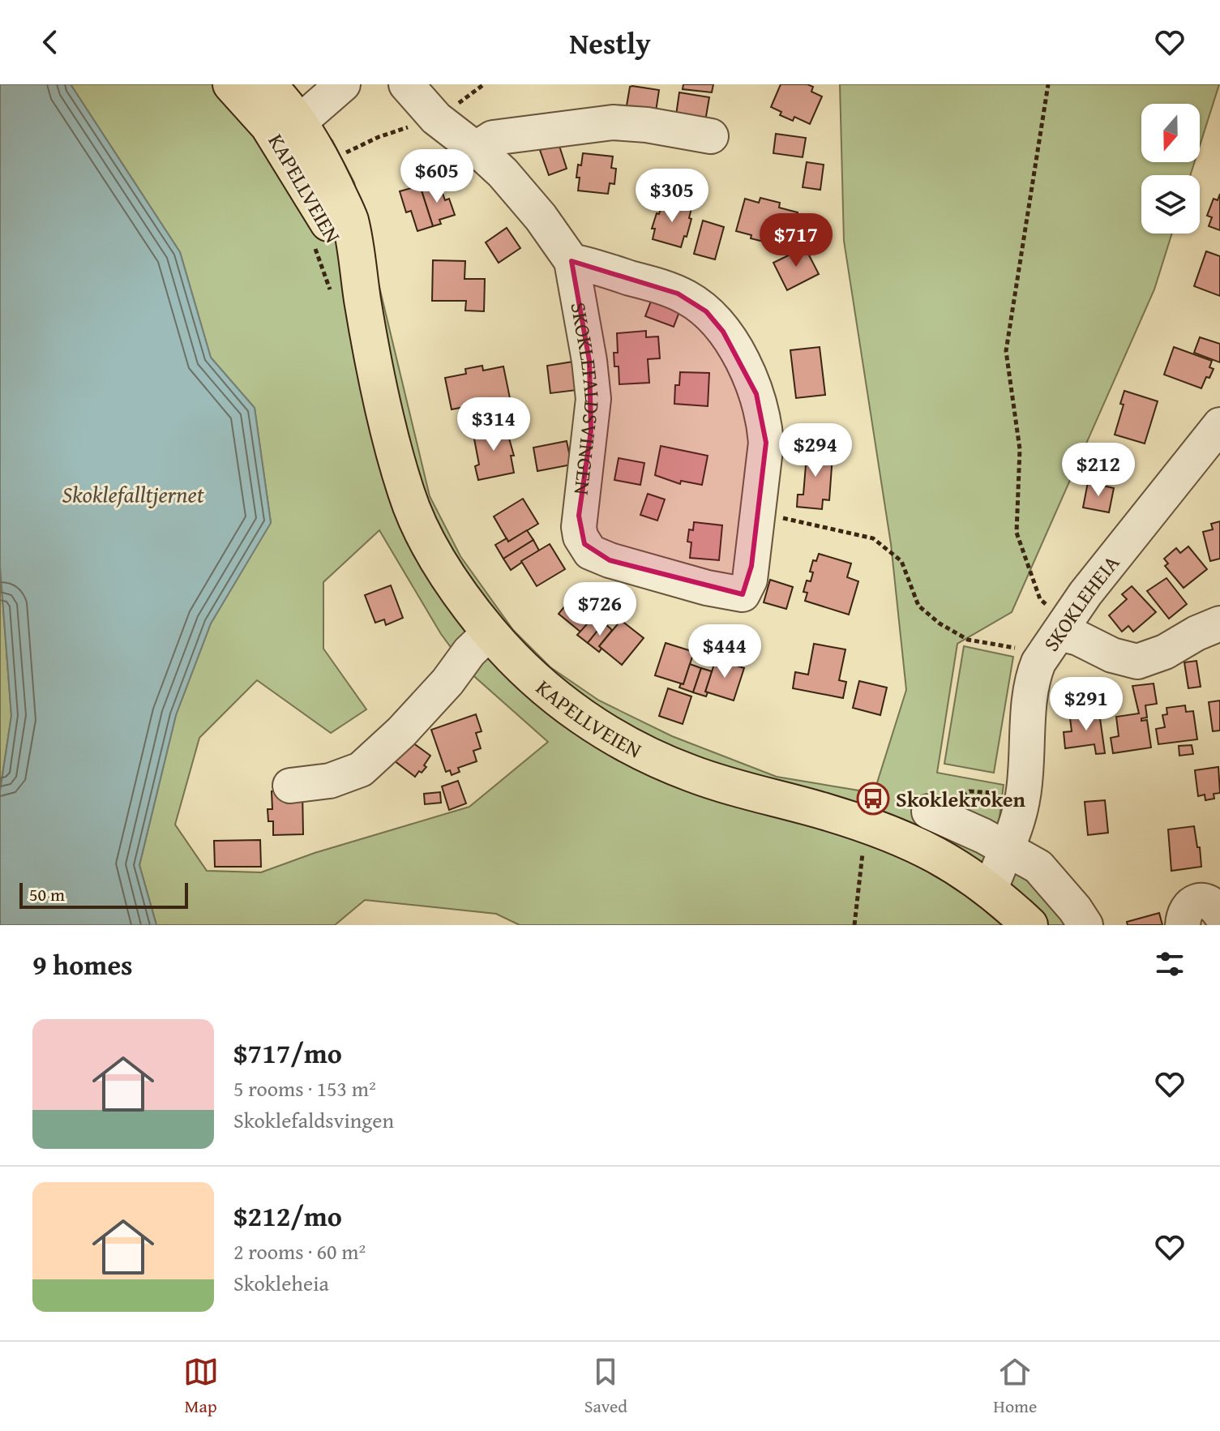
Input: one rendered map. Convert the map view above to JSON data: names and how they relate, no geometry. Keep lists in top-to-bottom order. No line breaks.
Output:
{"streets":{"main road":["KAPELLVEIEN"],"street":["SKOKLEFALDSVINGEN","SKOKLEHEIA"]},"crossings":[["KAPELLVEIEN","SKOKLEHEIA"]],"water":["Skoklefalltjernet"],"places":{"bus stop":["Skoklekroken"]},"scale_bar":"50 m","north":"bottom","page":{"header":"Nestly","price":["$605","$305","$717","$314","$294","$212","$726","$444","$291"],"scale":"50 m","heading":"9 homes","list":[{"name":"$717/mo","note":"5 rooms · 153 m² · Skoklefaldsvingen"},{"name":"$212/mo","note":"2 rooms · 60 m² · Skokleheia"}],"tabs":["Map","Saved","Home"]}}
